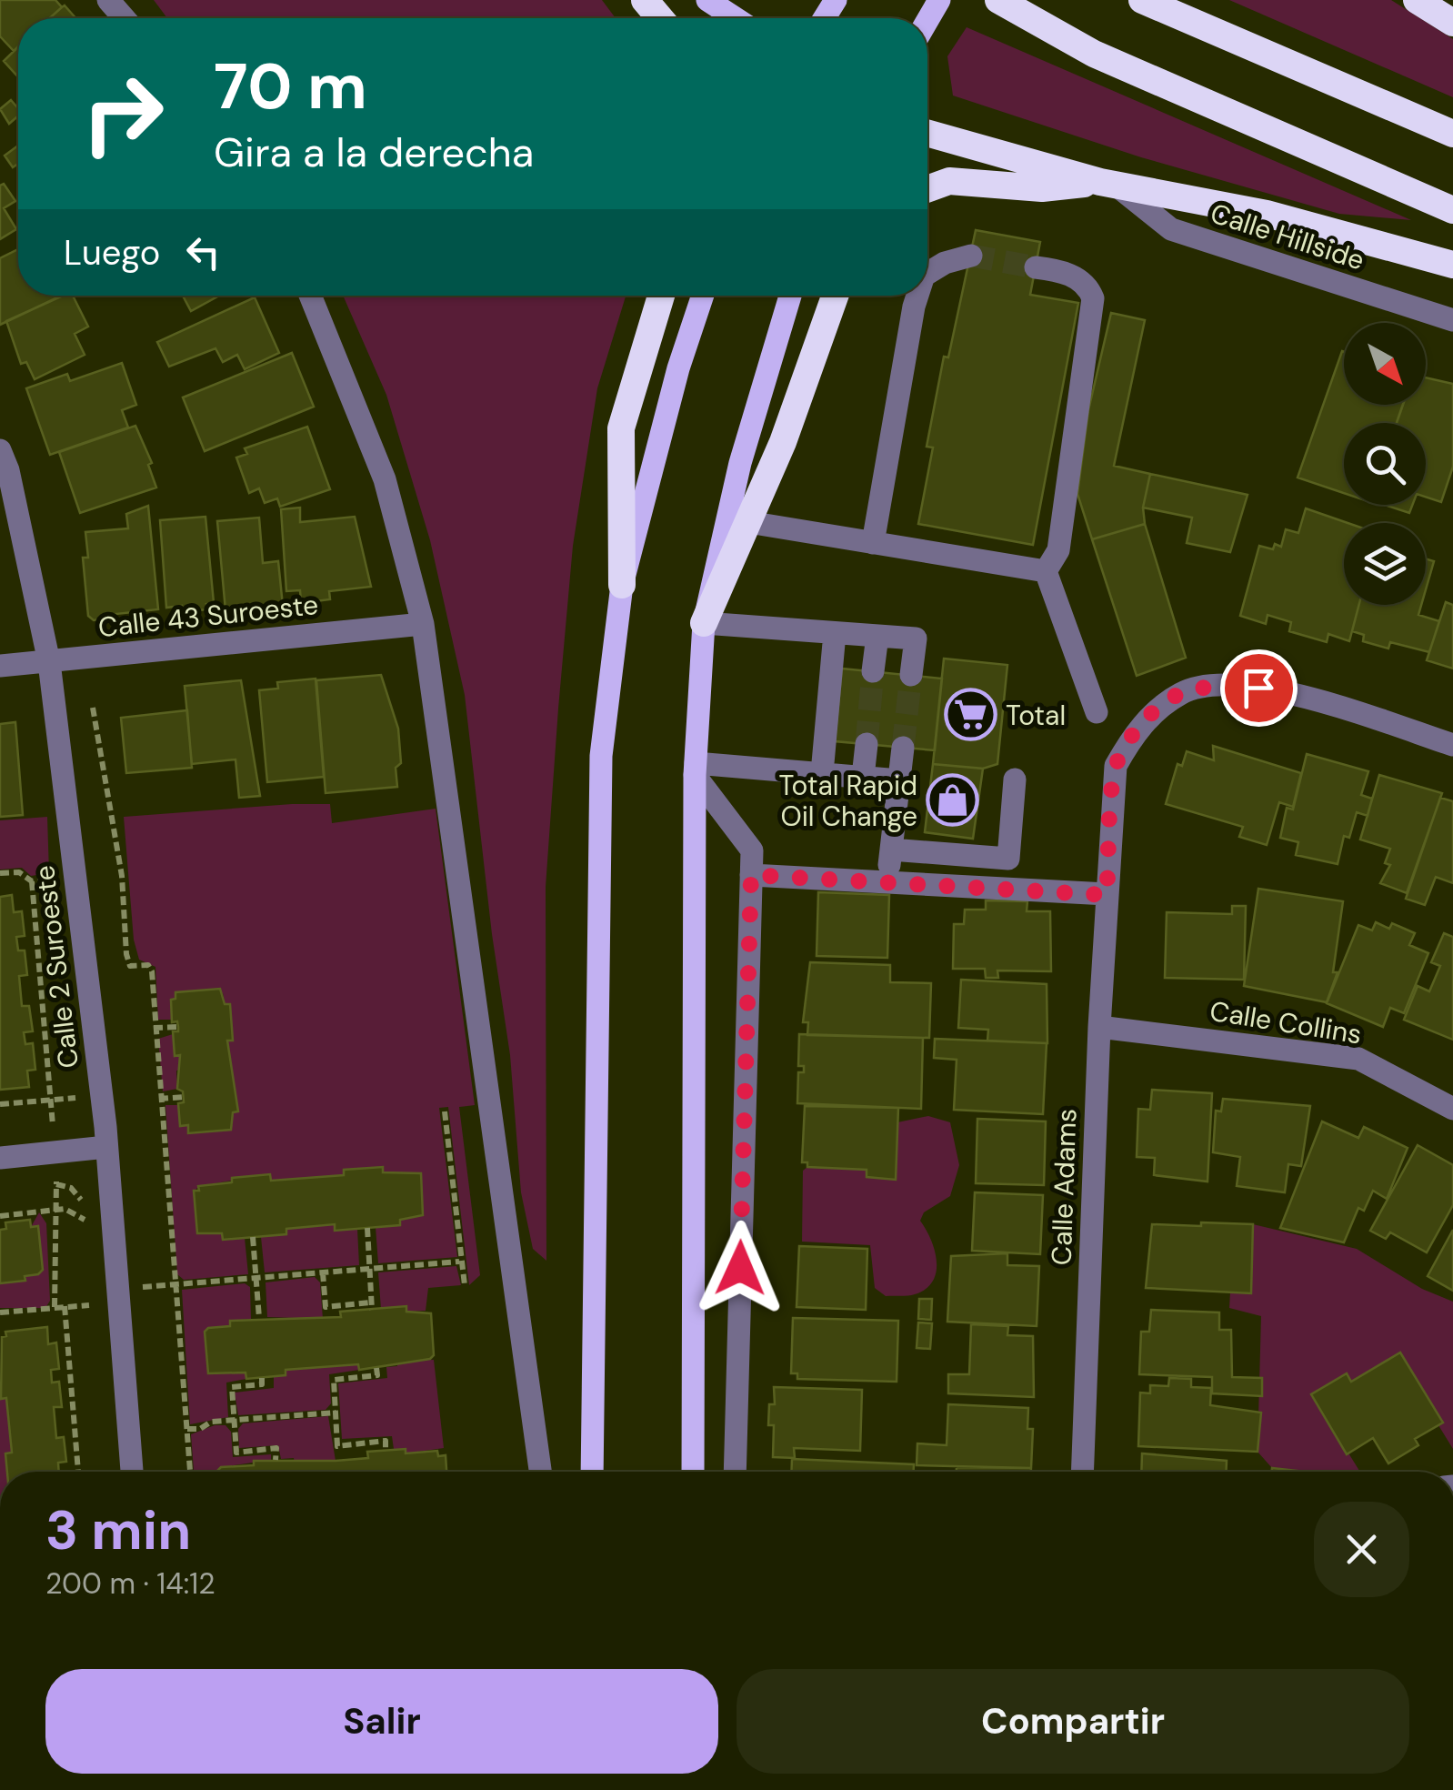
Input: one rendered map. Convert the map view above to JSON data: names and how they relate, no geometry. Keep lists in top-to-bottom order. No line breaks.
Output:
{"streets":{"street":["Calle Hillside","Calle 43 Suroeste","Calle 2 Suroeste","Calle Collins","Calle Adams"]},"crossings":[["Calle 43 Suroeste","Calle 2 Suroeste"],["Calle Collins","Calle Adams"]],"places":{"supermarket":["Total"],"shop":["Total Rapid Oil Change"]},"north":"bottom right","page":{"turn":["70 m","Gira a la derecha"],"then":"Luego","heading":["3 min","200 m · 14:12"],"buttons":["Salir","Compartir"]}}
